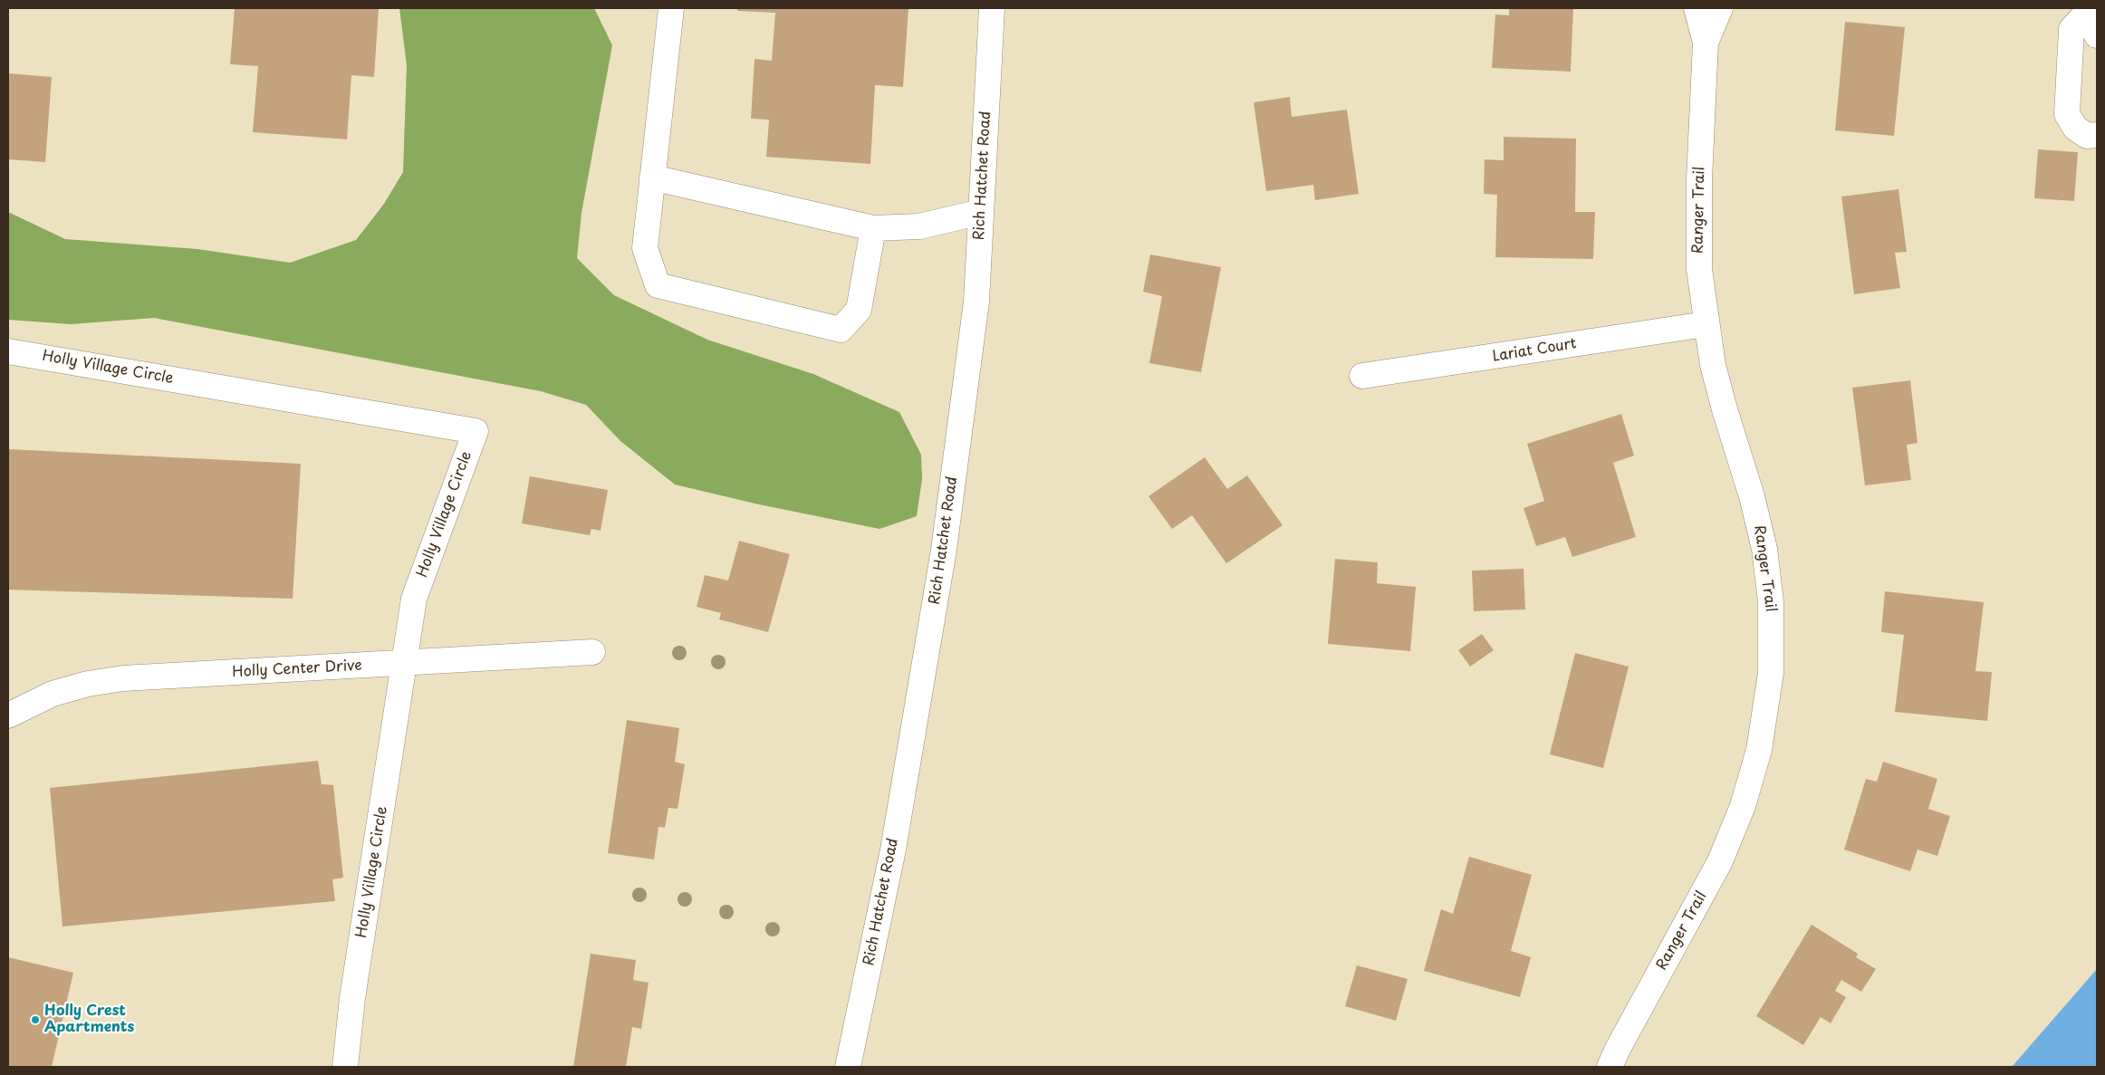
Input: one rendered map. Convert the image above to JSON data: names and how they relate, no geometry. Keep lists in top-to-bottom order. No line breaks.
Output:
{"streets":{"street":["Rich Hatchet Road","Ranger Trail","Lariat Court","Holly Village Circle","Holly Center Drive"]},"crossings":[["Ranger Trail","Lariat Court"],["Holly Village Circle","Holly Center Drive"]],"places":["Holly Crest Apartments"]}
